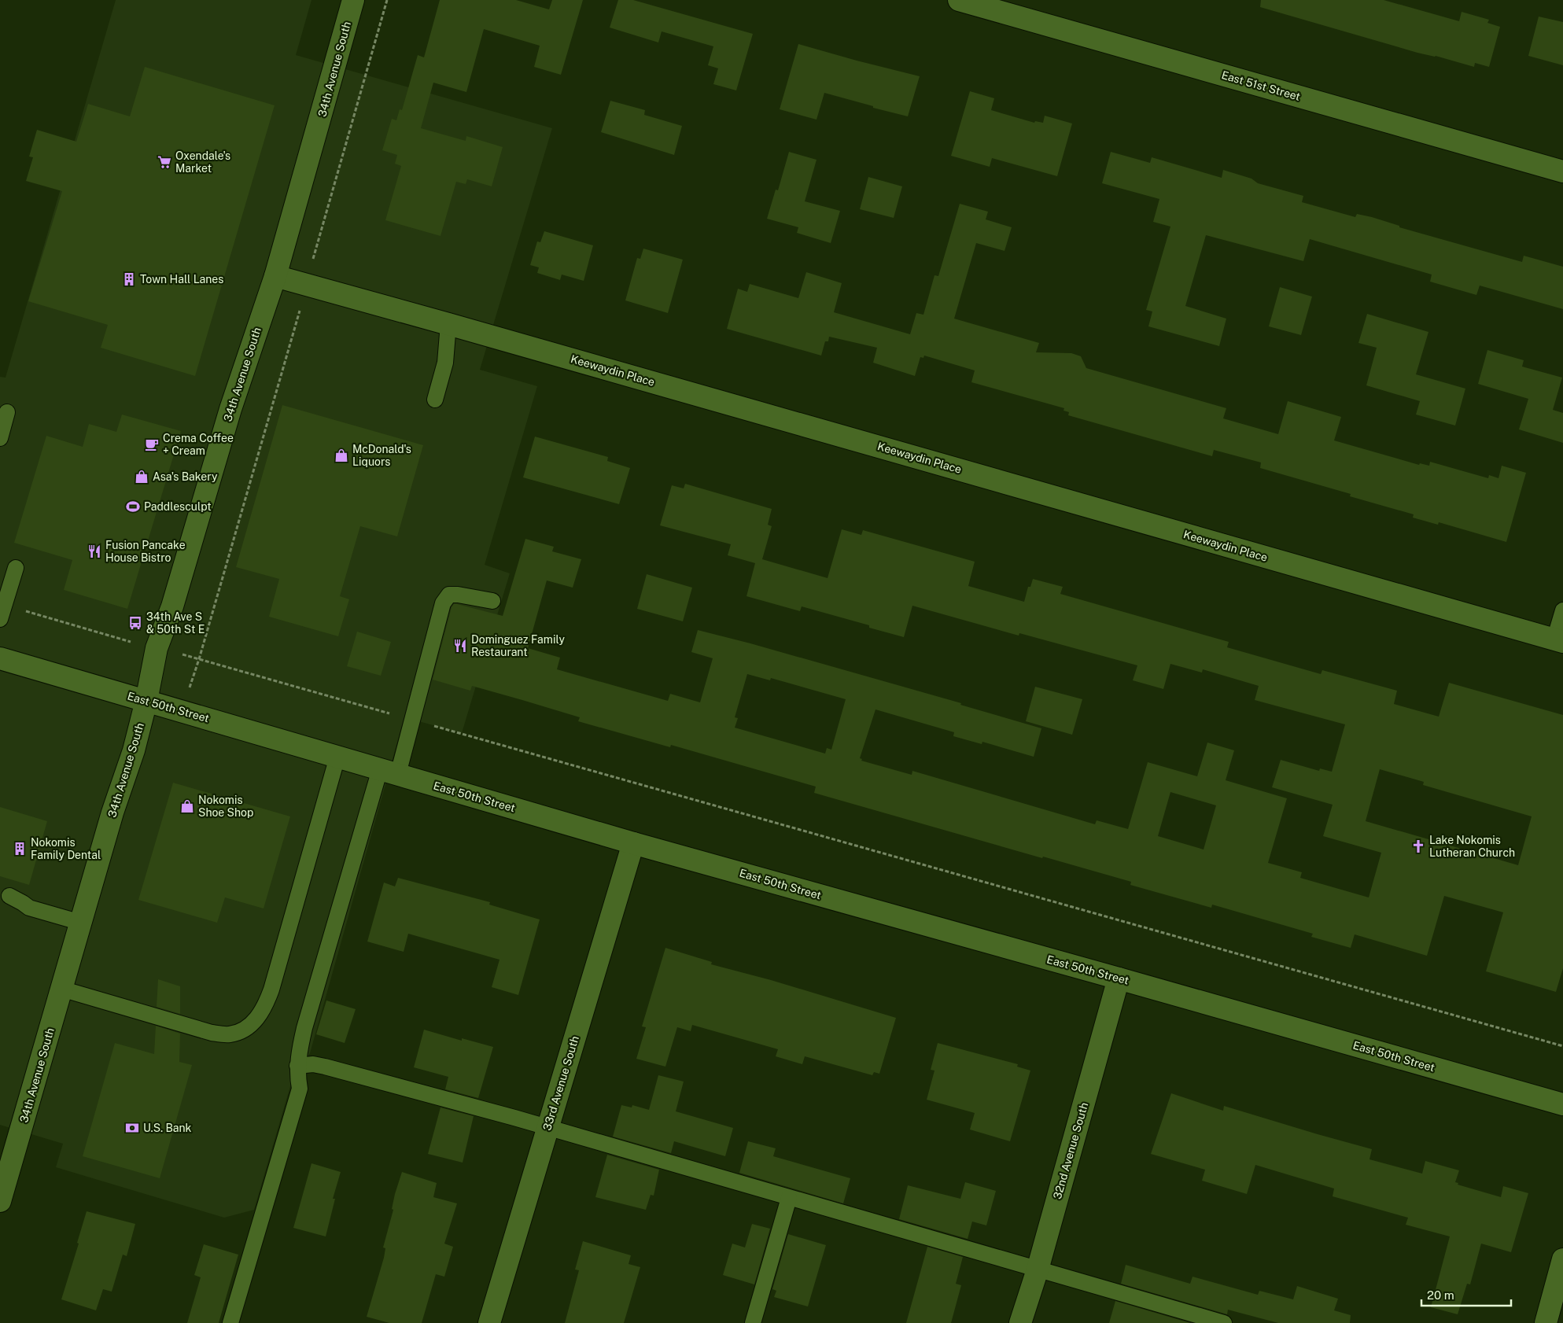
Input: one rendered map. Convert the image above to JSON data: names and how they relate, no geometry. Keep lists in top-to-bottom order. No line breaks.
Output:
{"streets":{"street":["34th Avenue South","East 51st Street","Keewaydin Place","East 50th Street","33rd Avenue South","32nd Avenue South"]},"crossings":[["34th Avenue South","Keewaydin Place"],["34th Avenue South","East 50th Street"],["East 50th Street","33rd Avenue South"],["East 50th Street","32nd Avenue South"]],"places":{"supermarket":["Oxendale's Market"],"building":["Town Hall Lanes","Nokomis Family Dental"],"cafe":["Crema Coffee + Cream"],"shop":["McDonald's Liquors","Asa's Bakery","Nokomis Shoe Shop"],"sports":["Paddlesculpt"],"restaurant":["Fusion Pancake House Bistro","Dominguez Family Restaurant"],"bus stop":["34th Ave S & 50th St E"],"church":["Lake Nokomis Lutheran Church"],"bank":["U.S. Bank"]},"scale_bar":"20 m"}
